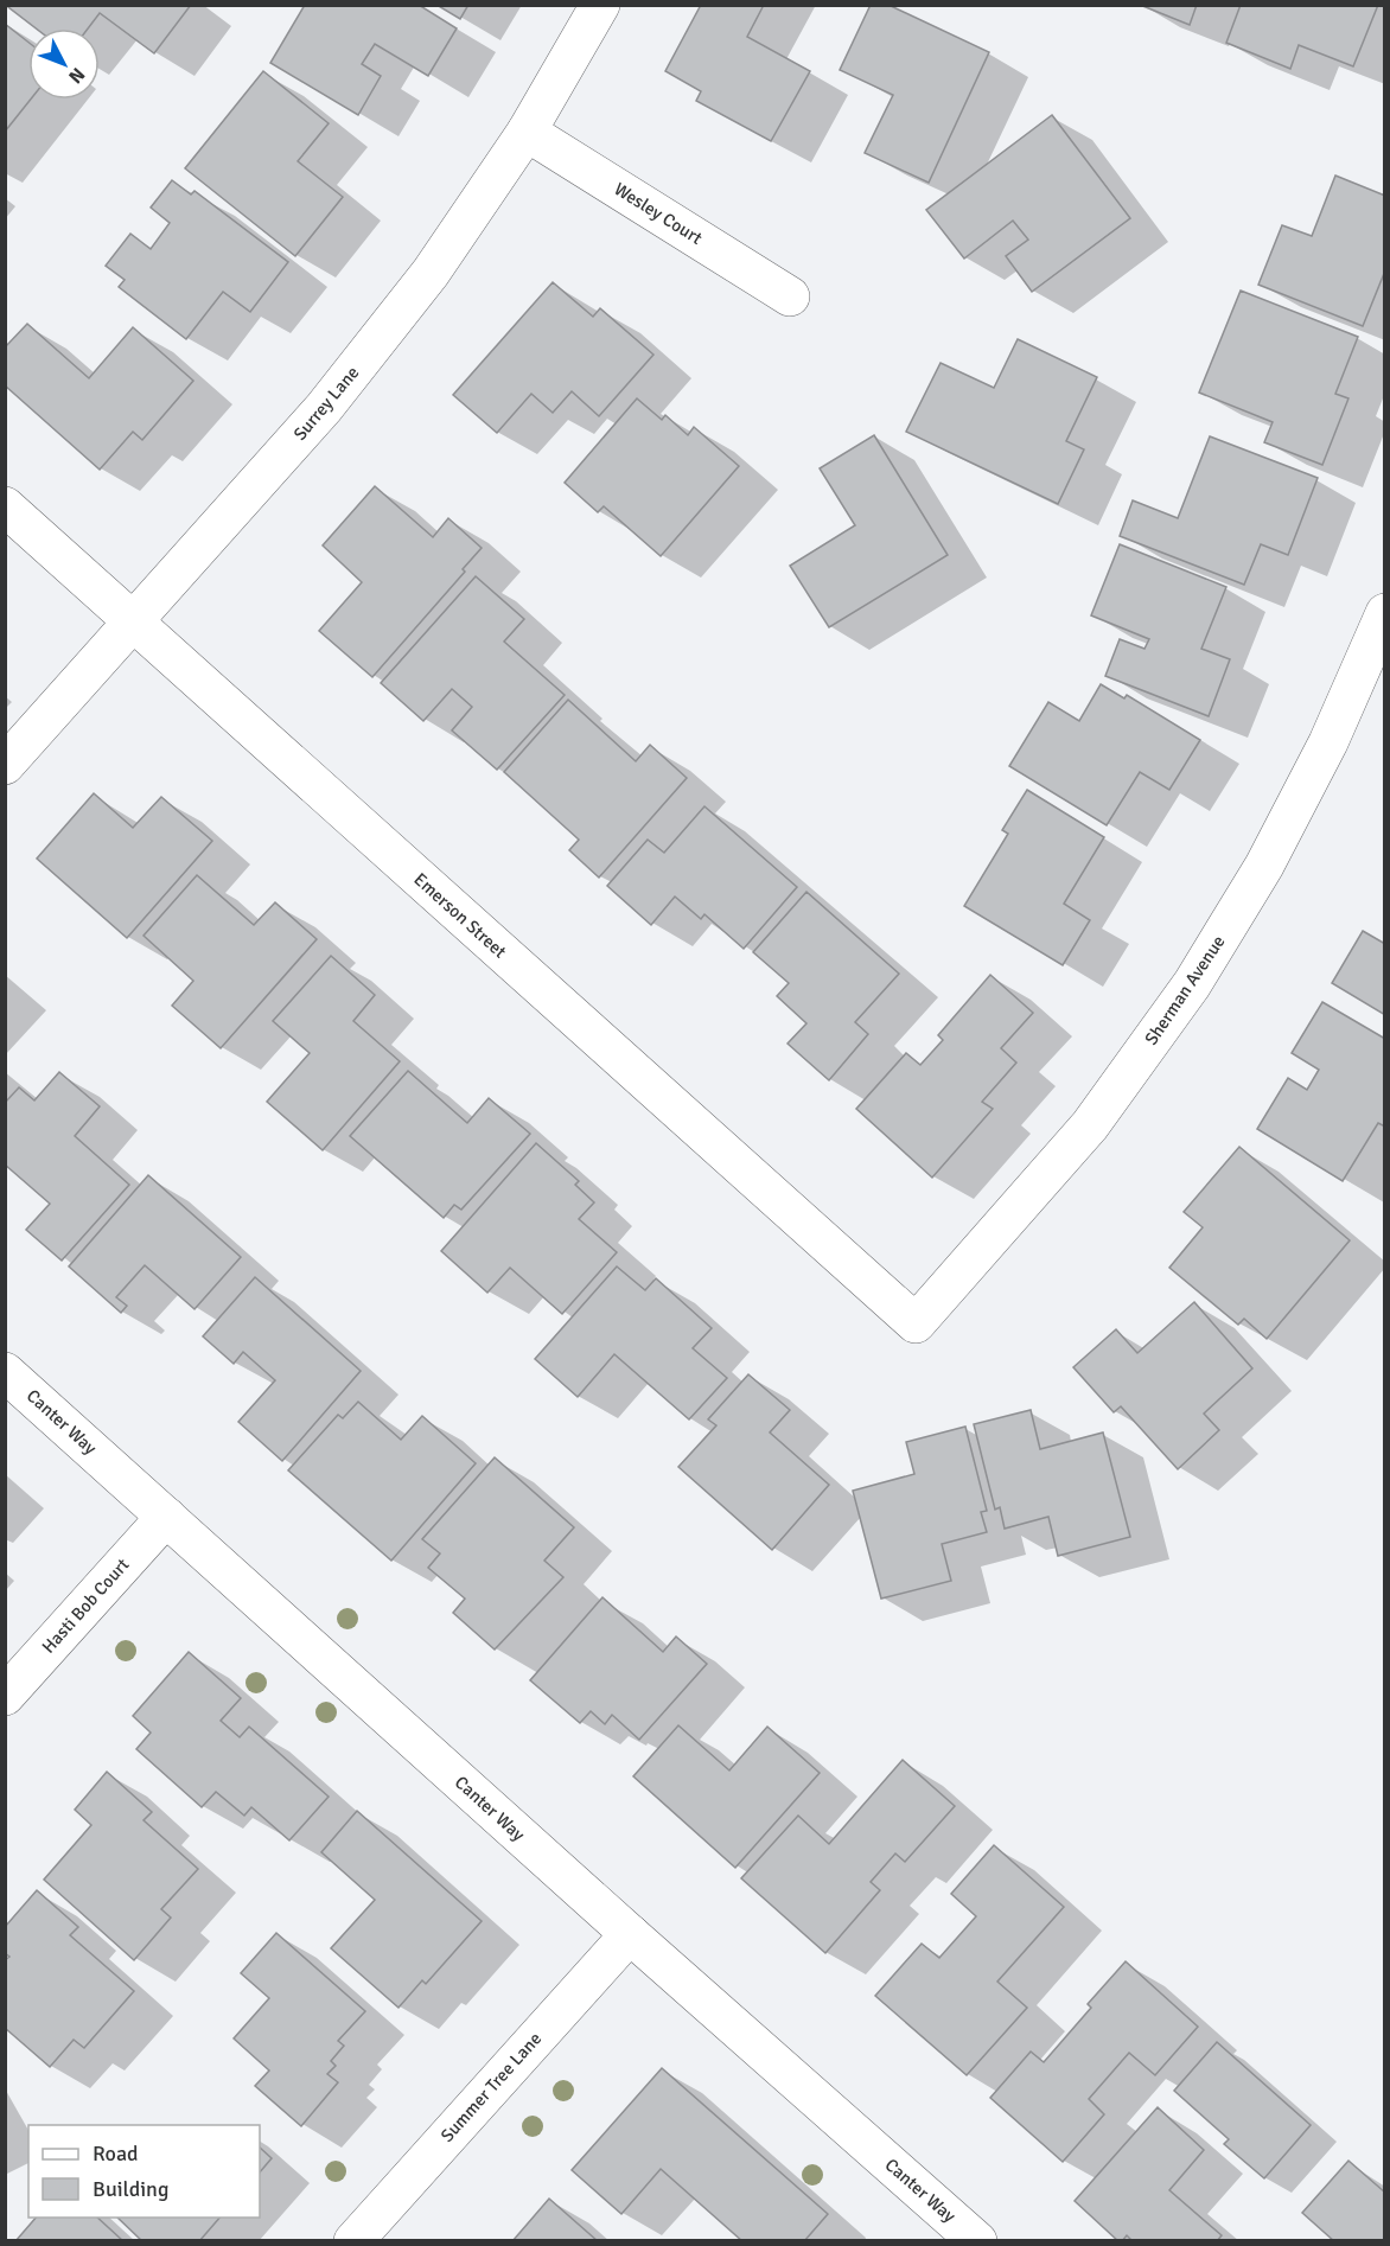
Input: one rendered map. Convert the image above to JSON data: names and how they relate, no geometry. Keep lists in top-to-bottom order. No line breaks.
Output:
{"streets":{"street":["Wesley Court","Surrey Lane","Emerson Street","Sherman Avenue","Canter Way","Hasti Bob Court","Summer Tree Lane"]},"crossings":[["Wesley Court","Surrey Lane"],["Surrey Lane","Emerson Street"],["Emerson Street","Sherman Avenue"],["Canter Way","Hasti Bob Court"],["Canter Way","Summer Tree Lane"]],"legend":["Road","Building"],"north":"bottom right"}
